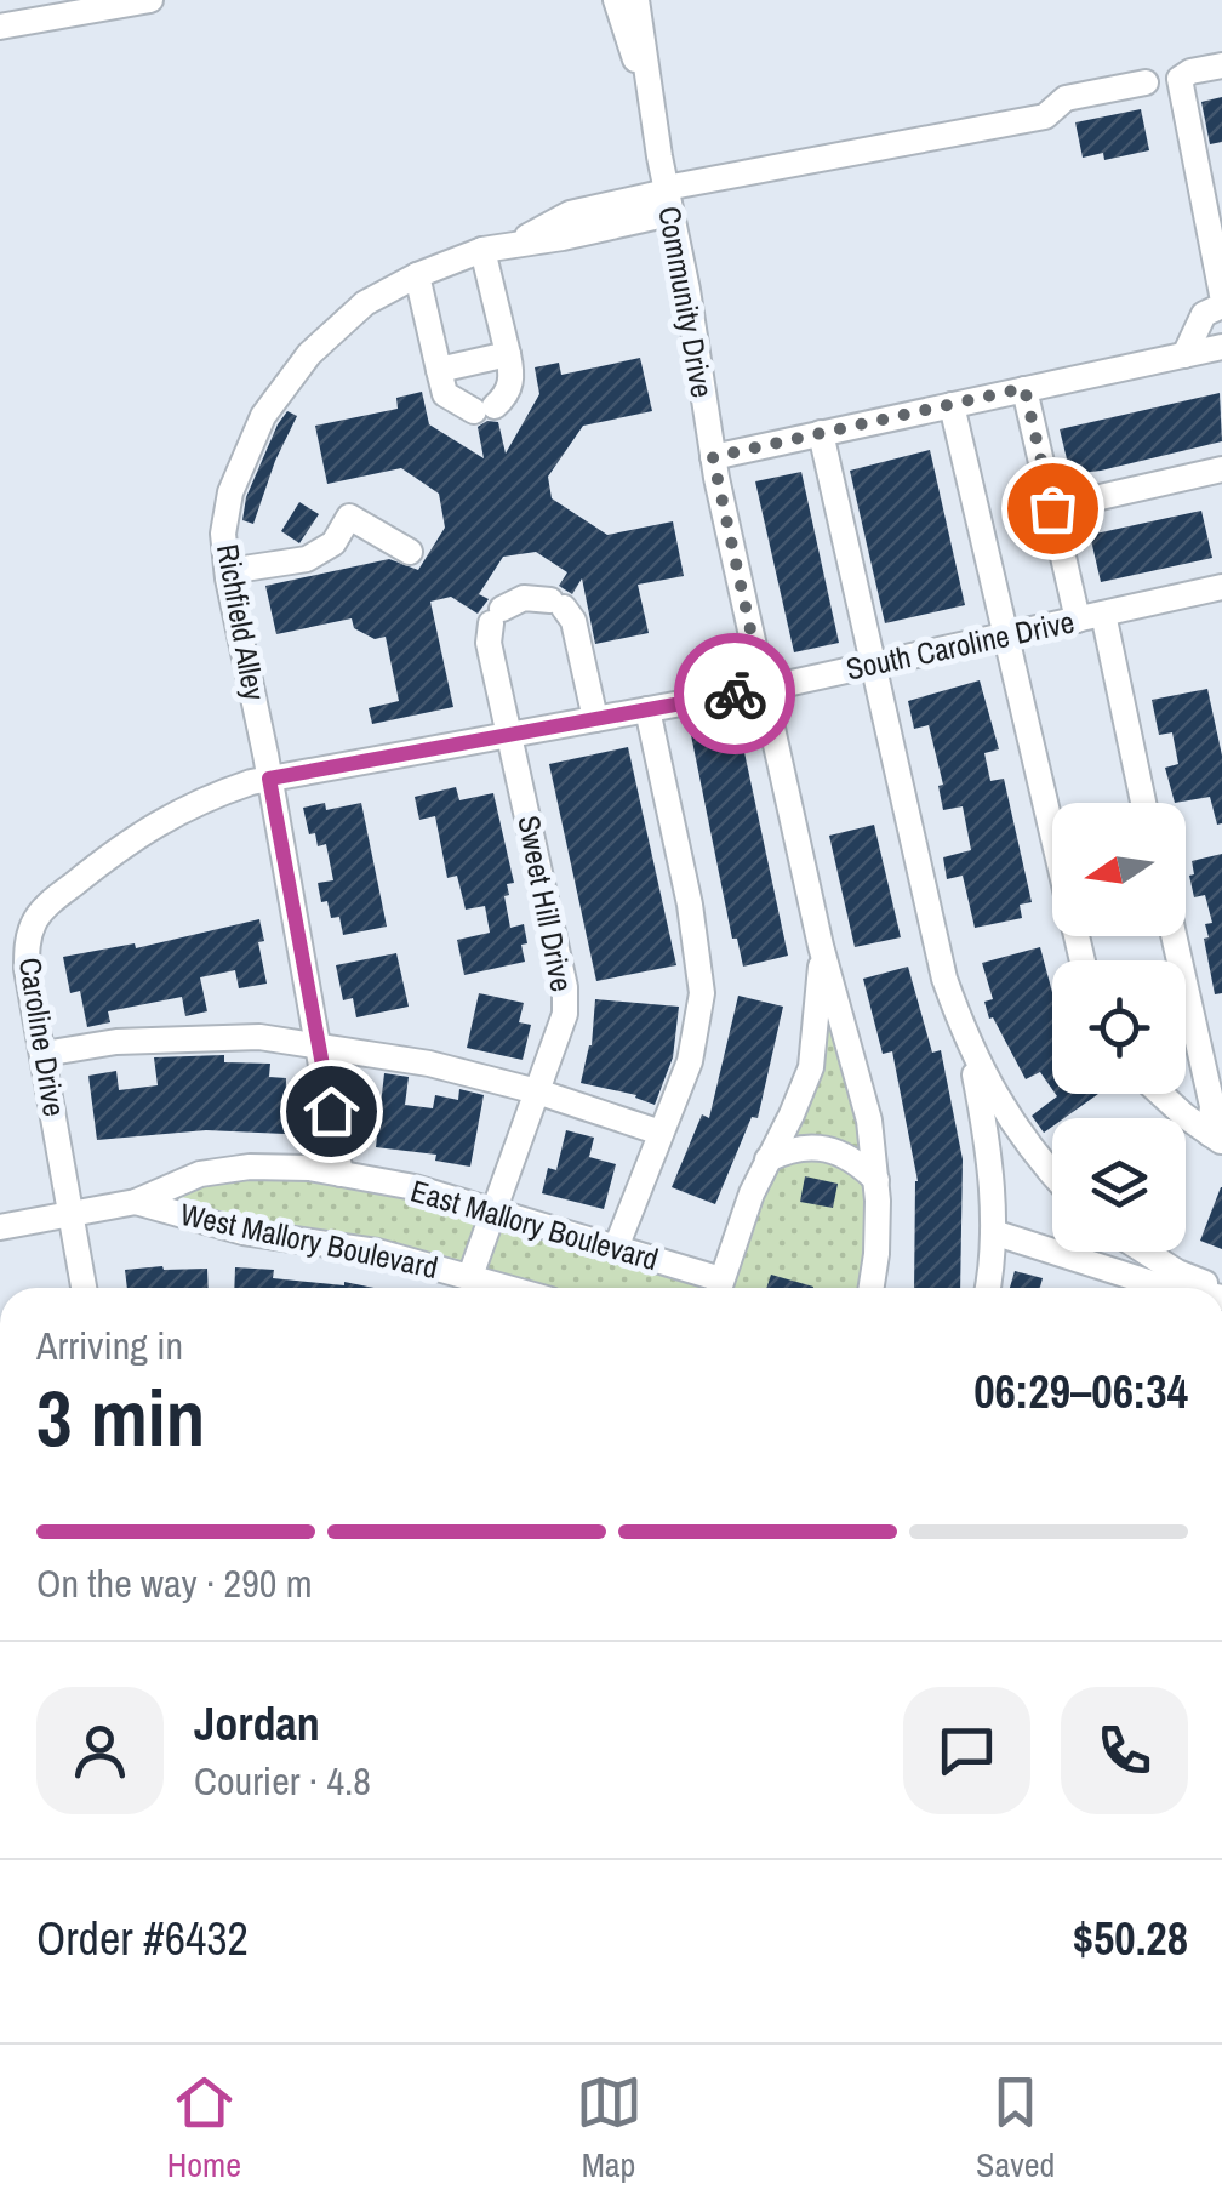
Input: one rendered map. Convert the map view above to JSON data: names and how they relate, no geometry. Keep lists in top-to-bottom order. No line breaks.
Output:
{"streets":{"street":["Community Drive","Richfield Alley","South Caroline Drive","Sweet Hill Drive","Caroline Drive","East Mallory Boulevard","West Mallory Boulevard"]},"crossings":[["Community Drive","Richfield Alley"],["Community Drive","South Caroline Drive"],["Richfield Alley","South Caroline Drive"],["Richfield Alley","Caroline Drive"],["Richfield Alley","East Mallory Boulevard"],["South Caroline Drive","Sweet Hill Drive"],["South Caroline Drive","Caroline Drive"],["Sweet Hill Drive","East Mallory Boulevard"],["Sweet Hill Drive","West Mallory Boulevard"],["East Mallory Boulevard","West Mallory Boulevard"]],"north":"left","page":{"heading":["3 min","Arriving in","06:29–06:34"],"panel":["Jordan","Courier · 4.8","Order #6432","$50.28"],"bar":"On the way · 290 m","tabs":["Home","Map","Saved"]}}
